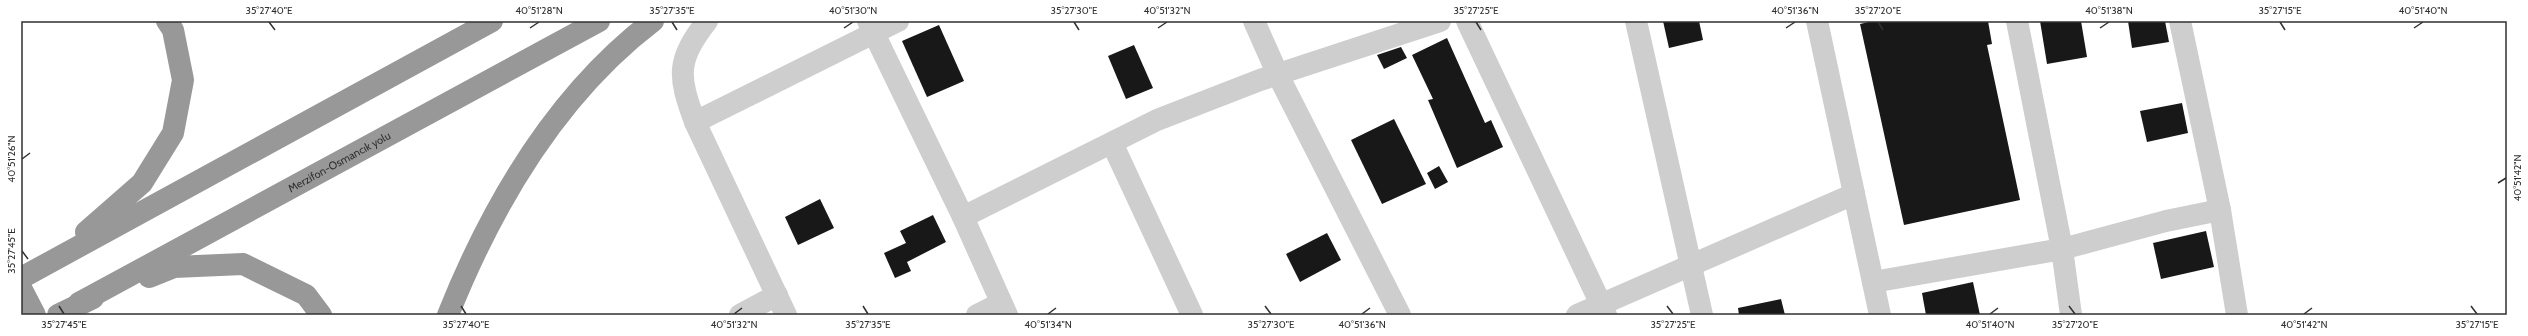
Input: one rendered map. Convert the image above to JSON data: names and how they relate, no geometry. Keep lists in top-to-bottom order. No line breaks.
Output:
{"streets":{"highway":["Merzifon-Osmancık yolu"]},"coordinates":["35°27'40\"E","40°51'28\"N","35°27'35\"E","40°51'30\"N","35°27'30\"E","40°51'32\"N","35°27'25\"E","40°51'36\"N","35°27'20\"E","40°51'38\"N","35°27'15\"E","40°51'40\"N","40°51'26\"N","40°51'42\"N","35°27'45\"E","40°51'34\"N"]}
